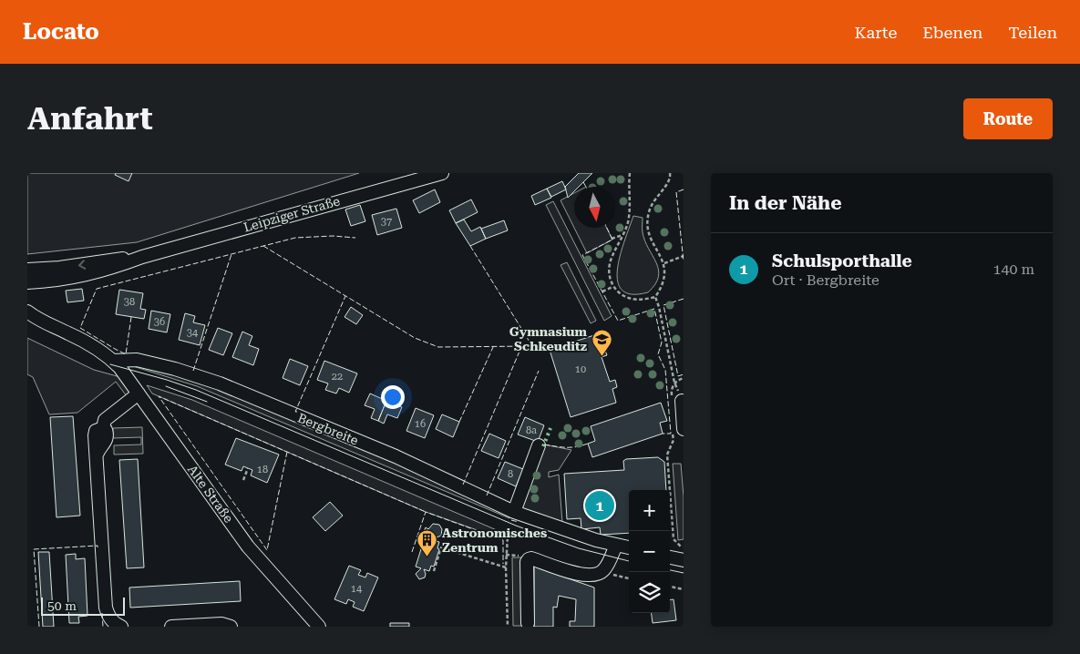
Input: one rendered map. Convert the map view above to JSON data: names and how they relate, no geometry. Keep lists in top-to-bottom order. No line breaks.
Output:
{"streets":{"street":["Leipziger Straße","Bergbreite","Alte Straße"]},"crossings":[["Bergbreite","Alte Straße"]],"places":{"school or university":["Gymnasium Schkeuditz"],"building":["Astronomisches Zentrum"]},"house_numbers":["37","38","36","34","10","22","16","8a","18","8","14"],"scale_bar":"50 m","north":"bottom","page":{"header":"Locato","nav":["Karte","Ebenen","Teilen"],"buttons":"Route","title":"Anfahrt","heading":"In der Nähe","list":[{"mark":"1","name":"Schulsporthalle","note":"Ort · Bergbreite","value":"140 m"}],"pins":"1","map_buttons":["+","−"],"scale":"50 m"}}
